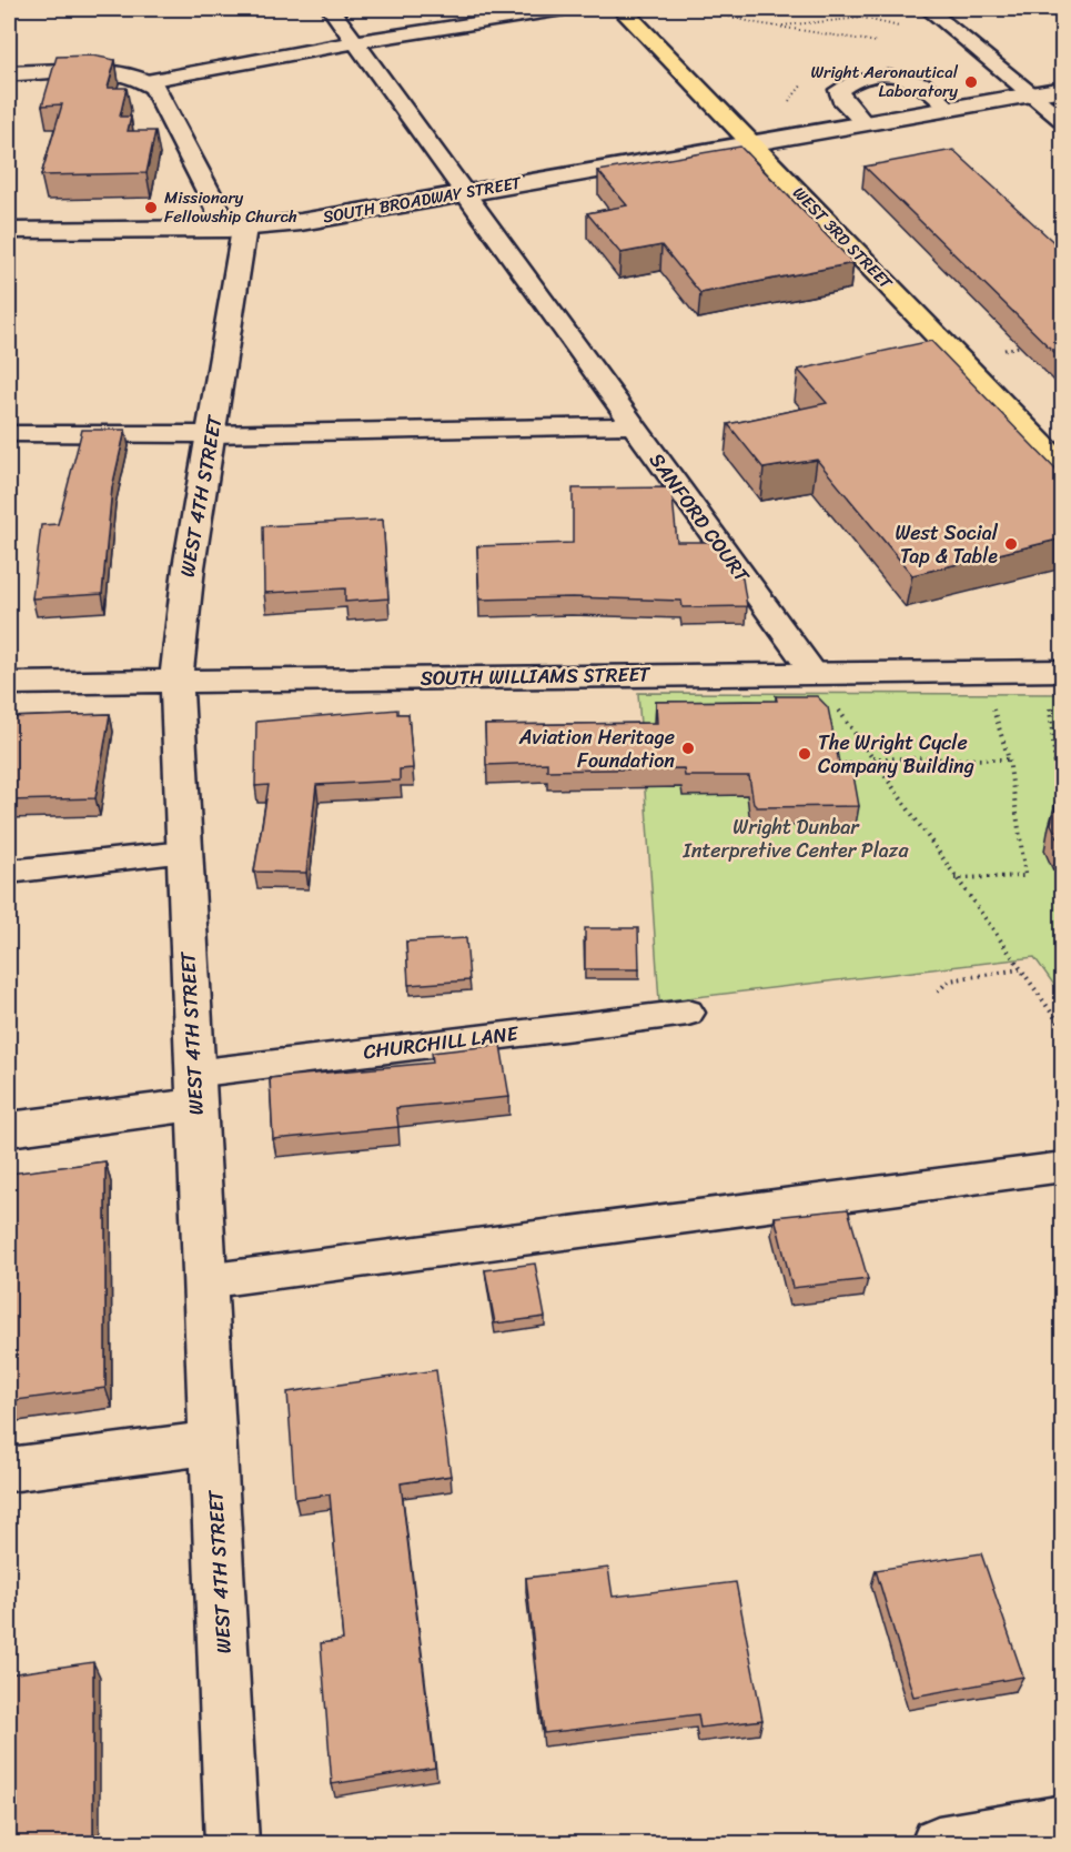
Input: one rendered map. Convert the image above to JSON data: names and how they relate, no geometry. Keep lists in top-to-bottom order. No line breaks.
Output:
{"streets":{"main road":["WEST 3RD STREET"],"street":["SOUTH BROADWAY STREET","WEST 4TH STREET","SOUTH WILLIAMS STREET"],"lane":["SANFORD COURT","CHURCHILL LANE"]},"crossings":[["SOUTH BROADWAY STREET","WEST 3RD STREET"],["SOUTH BROADWAY STREET","WEST 4TH STREET"],["SOUTH BROADWAY STREET","SANFORD COURT"],["WEST 4TH STREET","SOUTH WILLIAMS STREET"],["WEST 4TH STREET","CHURCHILL LANE"],["SANFORD COURT","SOUTH WILLIAMS STREET"]],"parks":["Wright Dunbar Interpretive Center Plaza"],"places":["Wright Aeronautical Laboratory","Missionary Fellowship Church","West Social Tap & Table","Aviation Heritage Foundation","The Wright Cycle Company Building"]}
